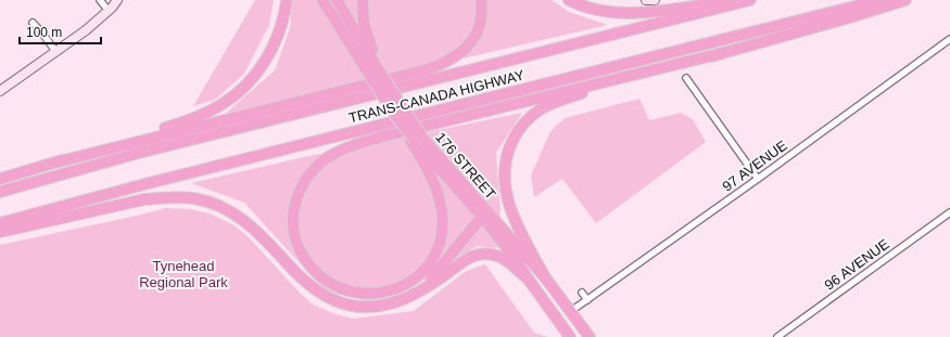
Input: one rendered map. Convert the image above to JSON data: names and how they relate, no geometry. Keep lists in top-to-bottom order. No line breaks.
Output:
{"streets":{"highway":["TRANS-CANADA HIGHWAY","176 STREET"],"street":["97 AVENUE","96 AVENUE"]},"crossings":[["176 STREET","97 AVENUE"]],"parks":["Tynehead Regional Park"],"scale_bar":"100 m"}
